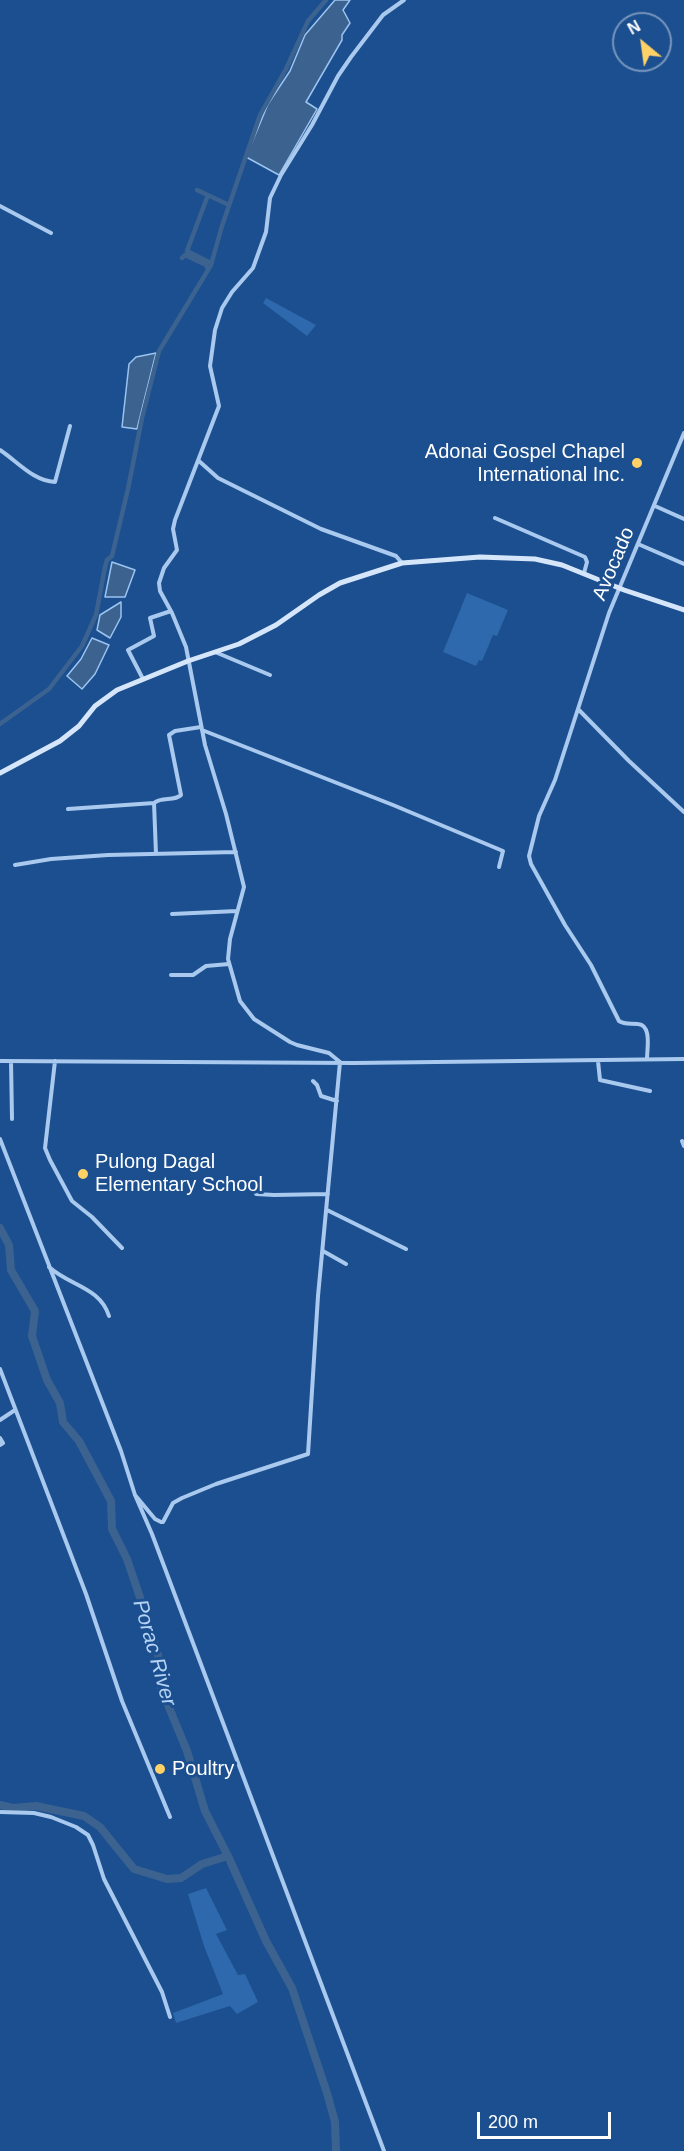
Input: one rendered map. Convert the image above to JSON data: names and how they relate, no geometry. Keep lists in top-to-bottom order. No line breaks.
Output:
{"streets":{"street":["Avocado"]},"water":["Porac River"],"places":["Adonai Gospel Chapel International Inc.","Pulong Dagal Elementary School","Poultry"],"scale_bar":"200 m","north":"top left"}
